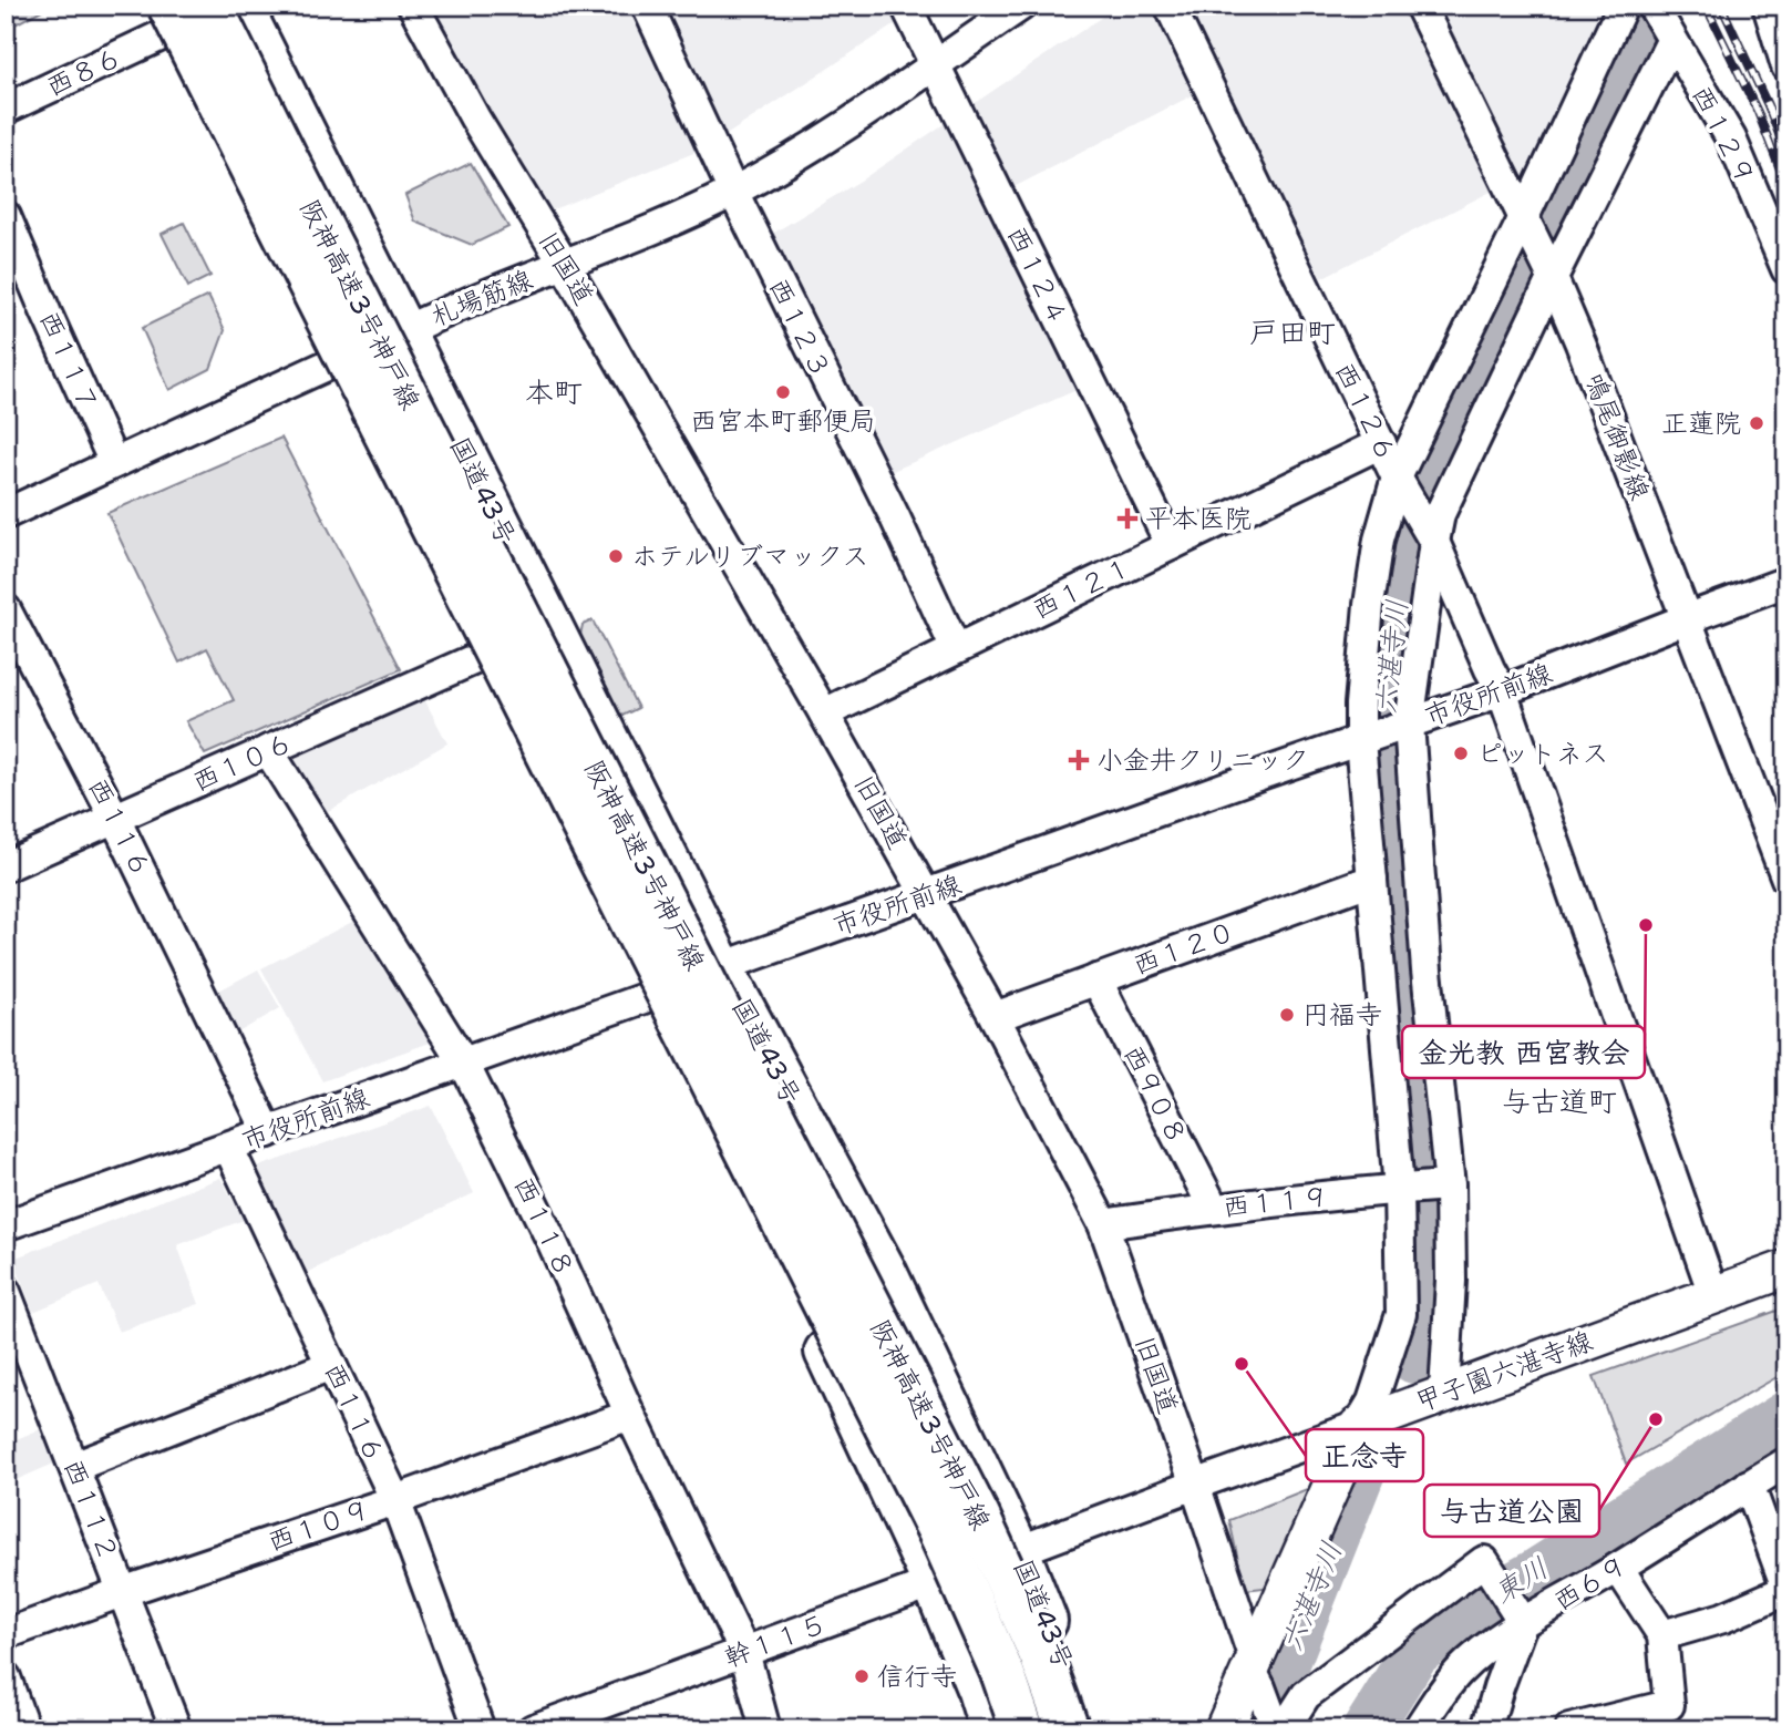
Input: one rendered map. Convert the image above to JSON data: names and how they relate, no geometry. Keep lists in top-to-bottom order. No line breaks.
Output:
{"streets":{"highway":["阪神高速3号神戸線","国道43号"],"main road":["甲子園六湛寺線"],"street":["西８６","西１２９","旧国道","西１２４","札場筋線","西１２３","西１１７","西１２６","鳴尾御影線","西１２１","市役所前線","西１０６","西１１６","西１２０","西９０８","西１１９","西１１８","西１１２","西１０９","西６９","幹１１５"]},"crossings":[["西８６","阪神高速3号神戸線"],["旧国道","札場筋線"],["旧国道","西１２１"],["旧国道","市役所前線"],["旧国道","西１２０"],["旧国道","西１１９"],["旧国道","幹１１５"],["西１２４","札場筋線"],["西１２４","西１２１"],["札場筋線","西１２３"],["札場筋線","西１１７"],["札場筋線","国道43号"],["西１２３","西１２１"],["西１２６","西１２１"],["西１２６","市役所前線"],["西１２６","甲子園六湛寺線"],["鳴尾御影線","市役所前線"],["国道43号","市役所前線"],["国道43号","幹１１５"],["市役所前線","西１１６"],["市役所前線","西１１８"],["西１０６","西１１６"],["西１０６","西１１８"],["西１１６","西１０９"],["西１２０","西９０８"],["西９０８","西１１９"],["西１１８","西１０９"],["西１１８","幹１１５"],["甲子園六湛寺線","幹１１５"],["西１１２","西１０９"]],"districts":["戸田町","本町","与古道町"],"water":["六湛寺川","東川"],"places":{"other":["西宮本町郵便局","正蓮院","ホテルリブマックス","ピットネス","金光教 西宮教会","円福寺","正念寺","与古道公園","信行寺"],"health":["平本医院","小金井クリニック"]}}
